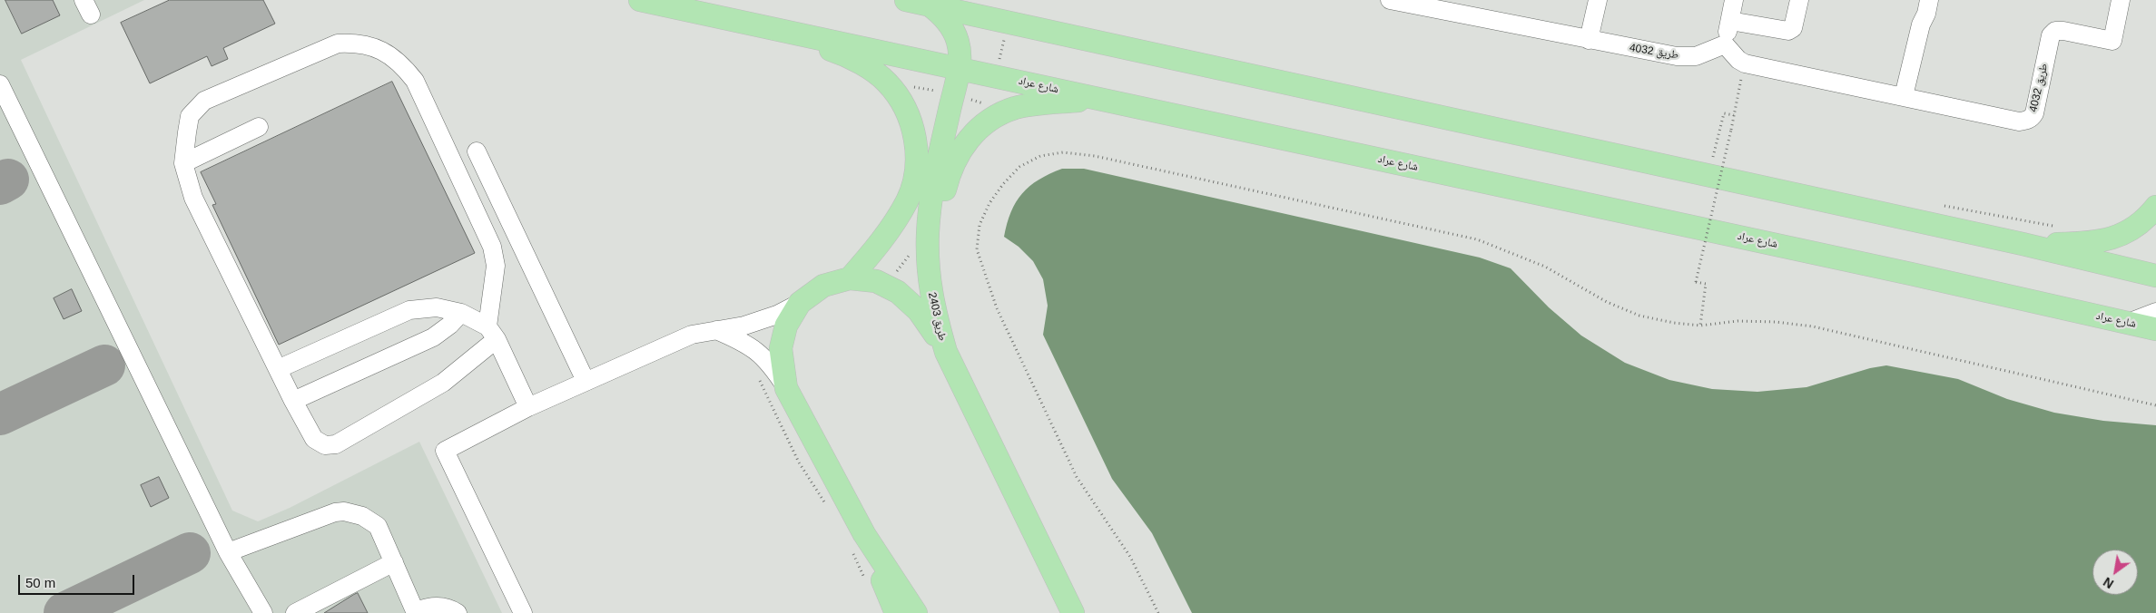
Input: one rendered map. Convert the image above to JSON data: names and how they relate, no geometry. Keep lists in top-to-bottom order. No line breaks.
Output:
{"streets":{"main road":["شارع عراد","طريق 2403"],"street":["طريق 4032"]},"crossings":[["شارع عراد","طريق 2403"]],"scale_bar":"50 m","north":"bottom left"}
